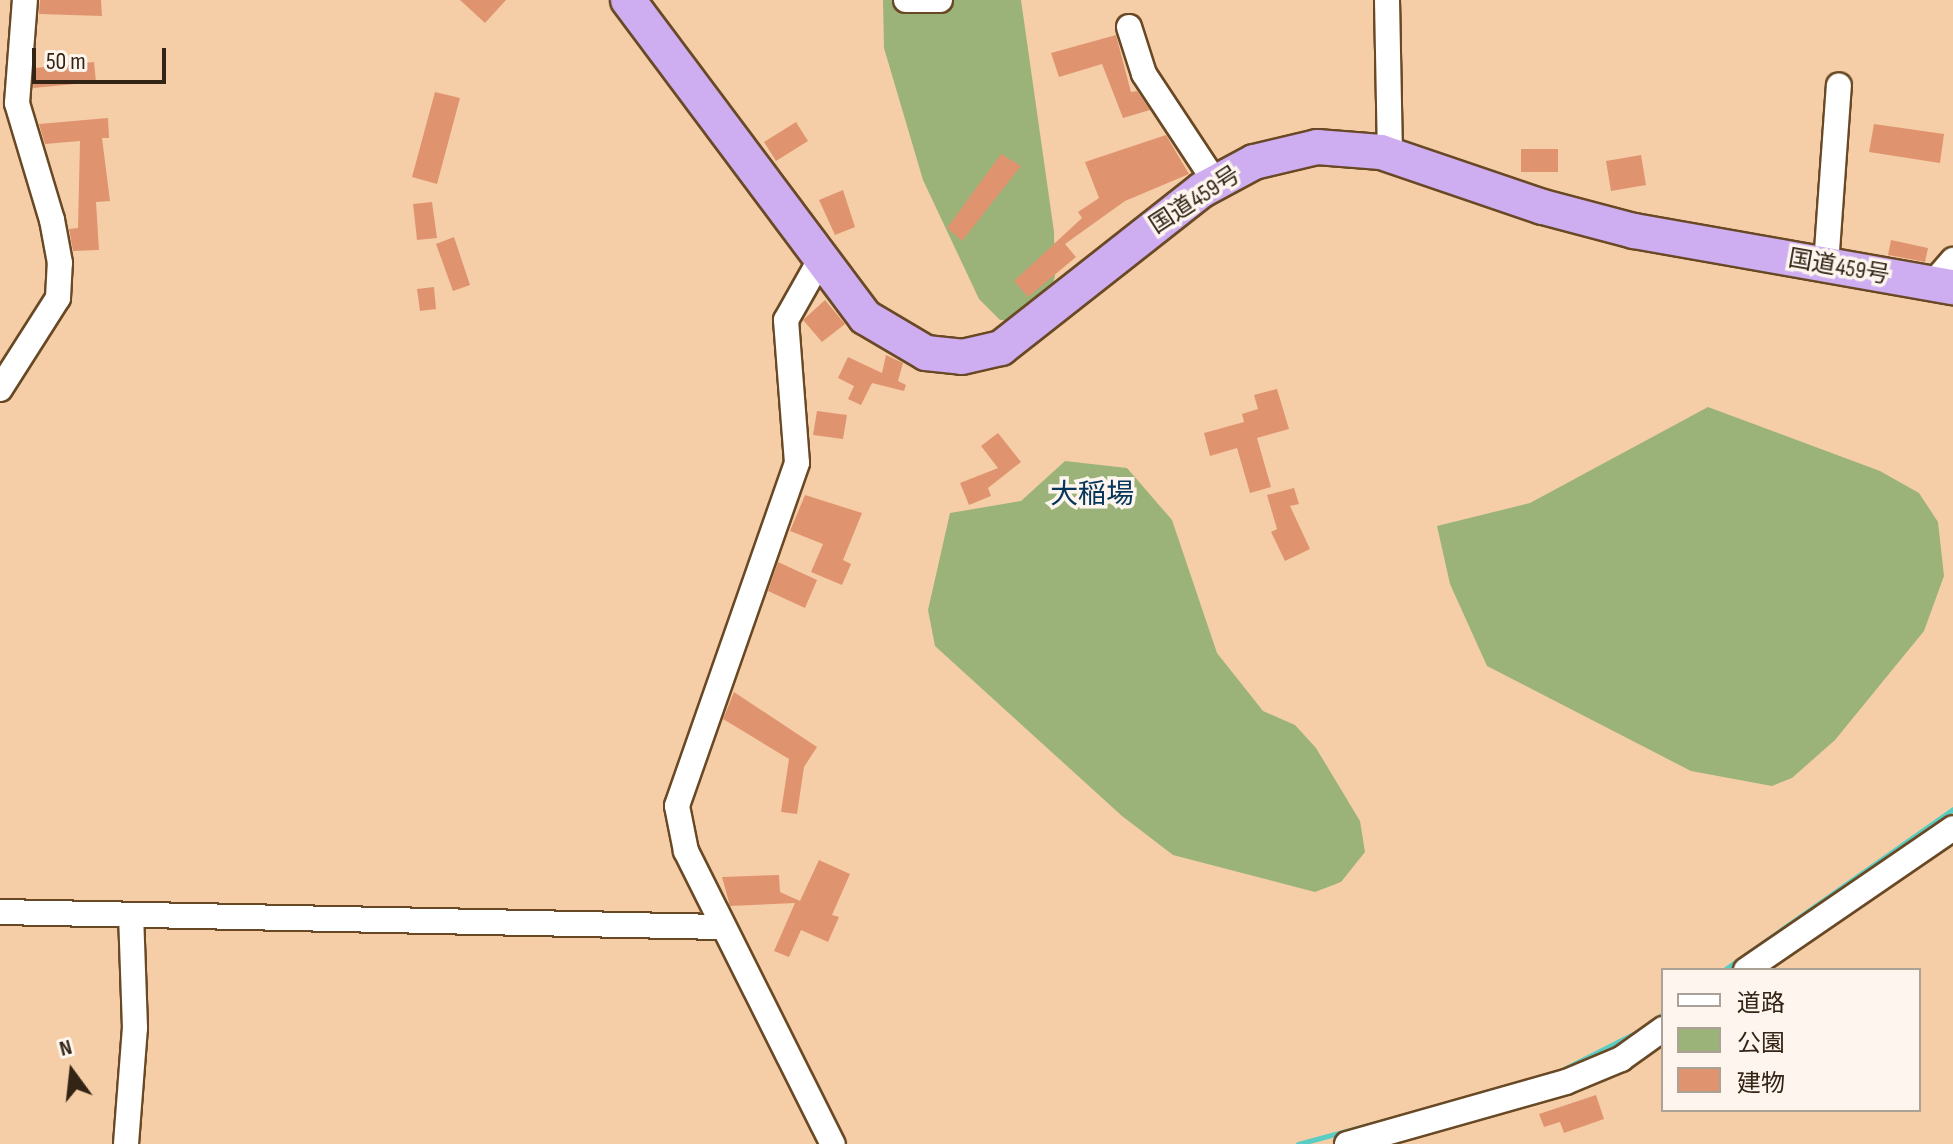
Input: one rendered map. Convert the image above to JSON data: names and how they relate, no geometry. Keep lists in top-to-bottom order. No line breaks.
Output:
{"streets":{"highway":["国道459号"]},"districts":["大稲場"],"legend":["道路","公園","建物"],"scale_bar":"50 m","north":"top"}
